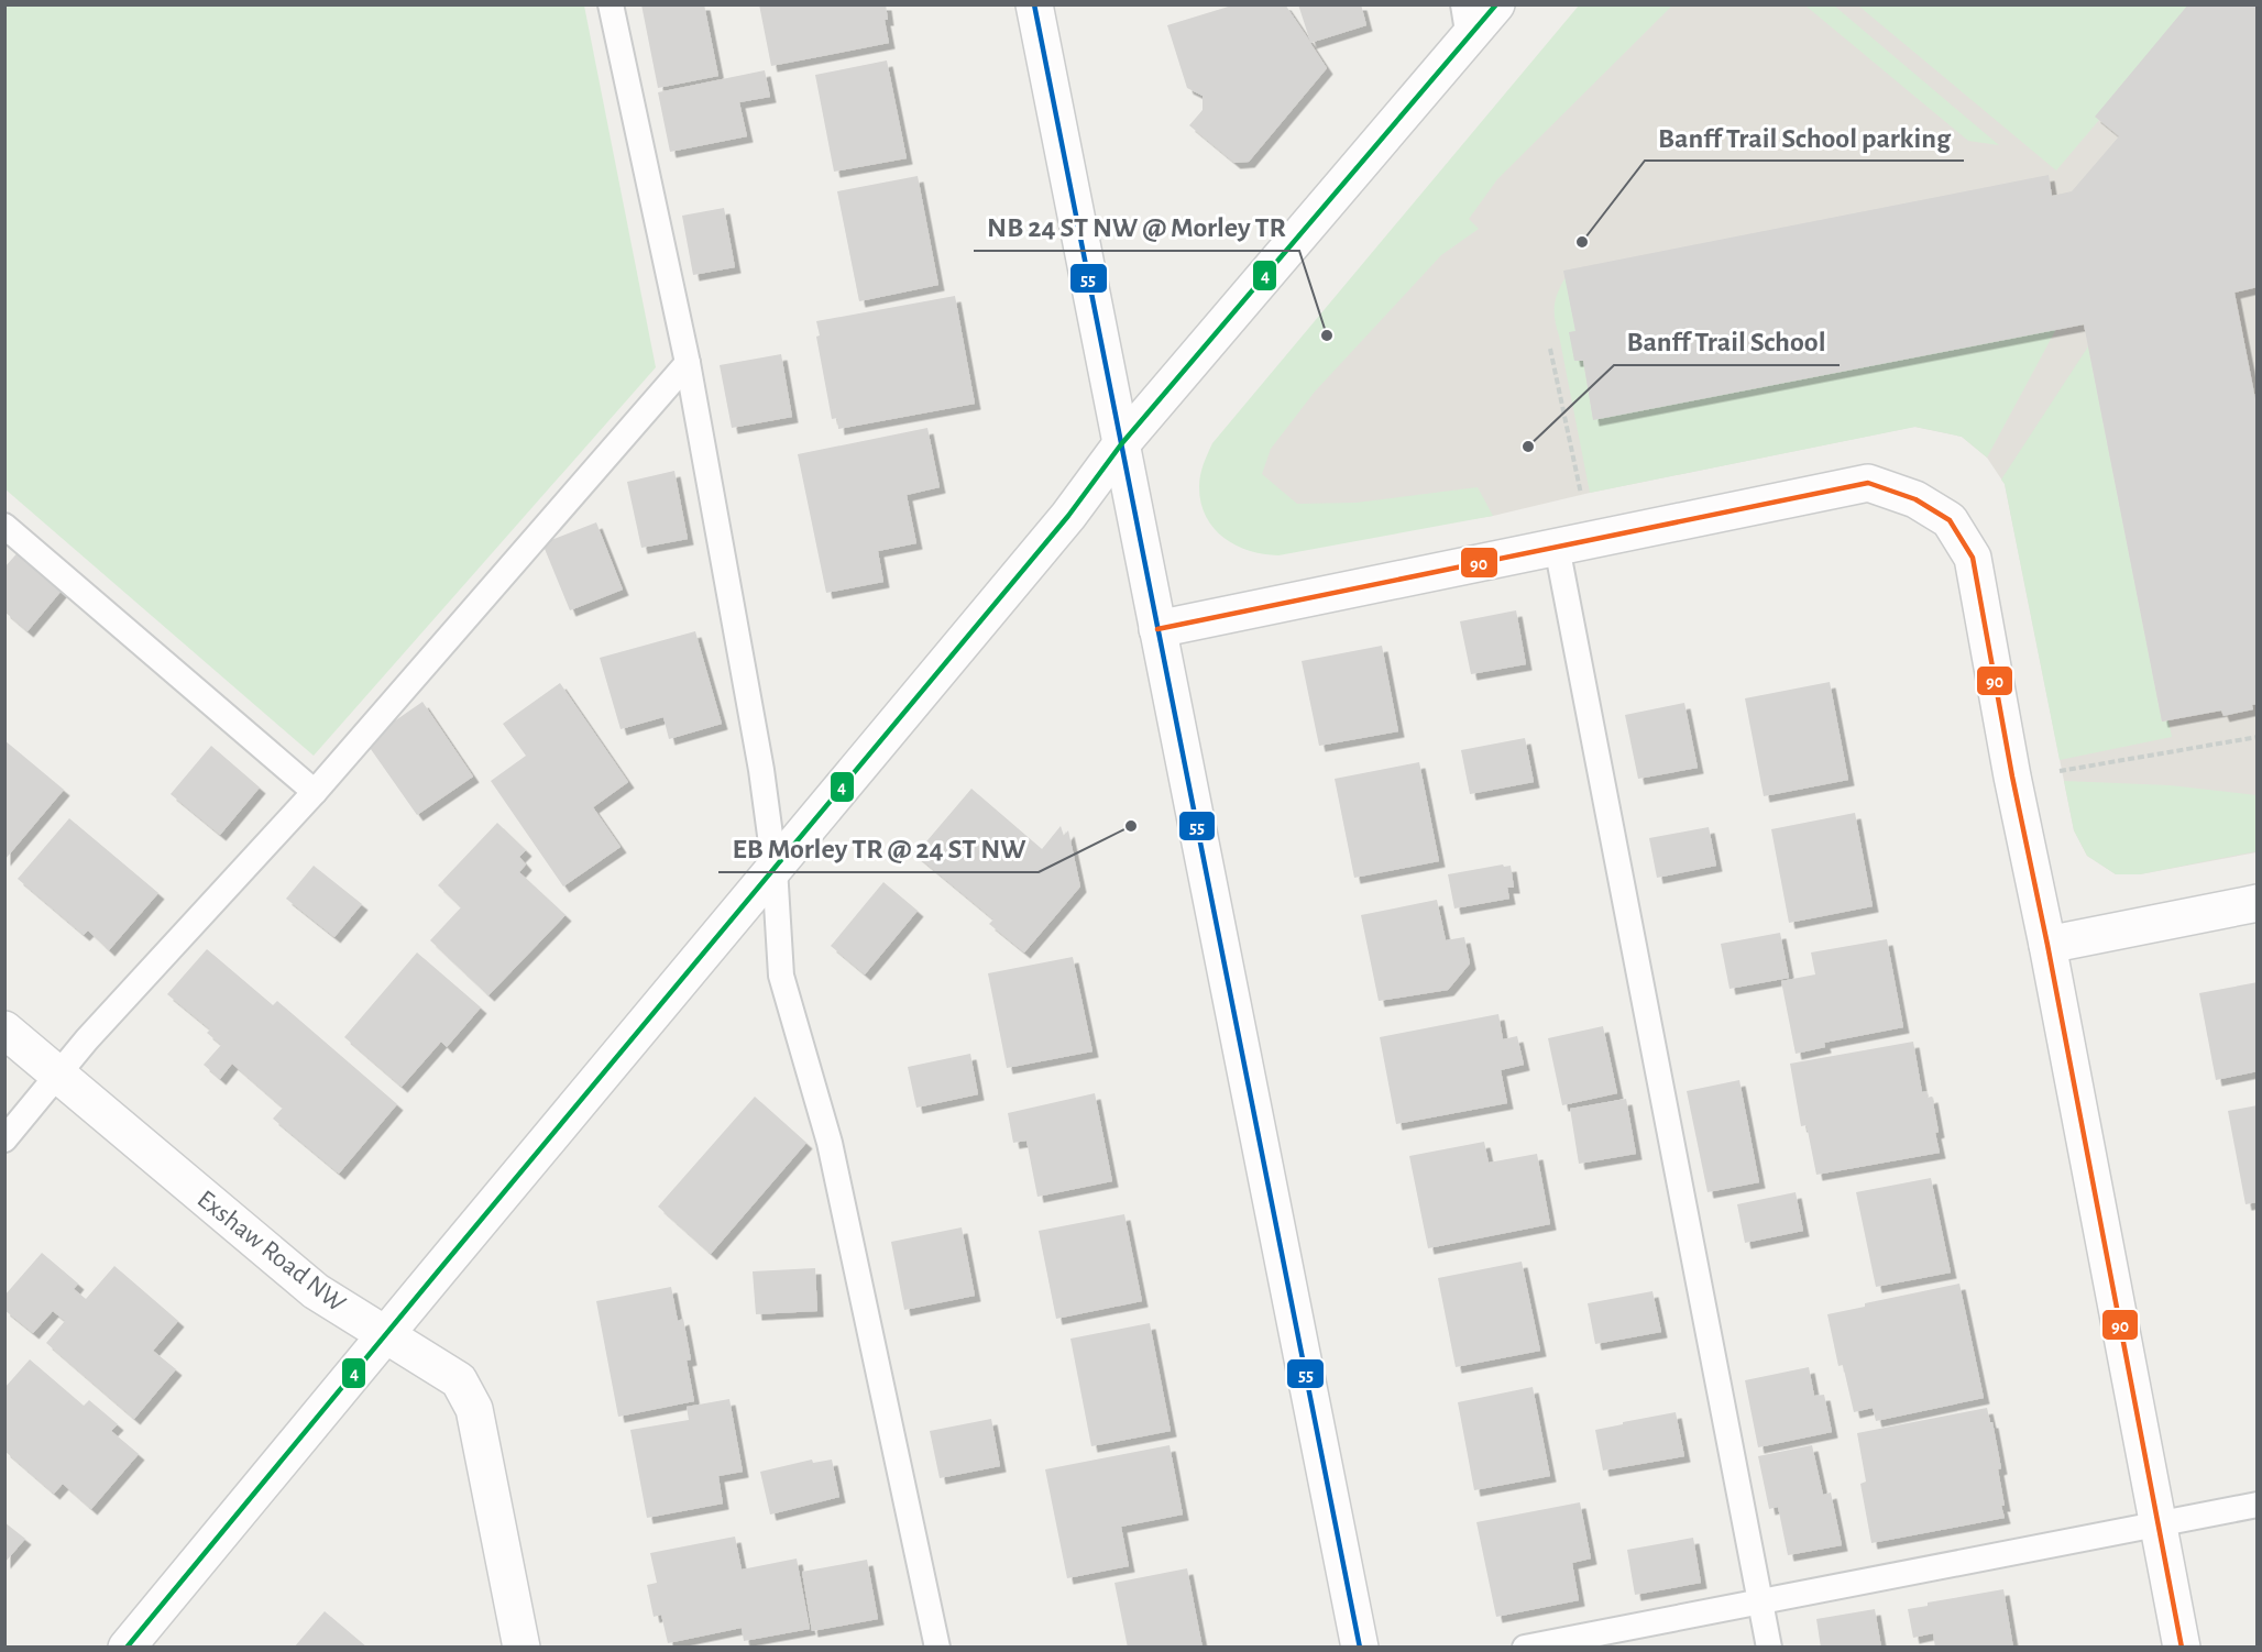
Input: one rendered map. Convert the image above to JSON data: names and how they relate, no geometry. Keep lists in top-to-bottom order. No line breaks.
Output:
{"streets":{"street":["Exshaw Road NW"]},"places":["Banff Trail School parking","NB 24 ST NW @ Morley TR","Banff Trail School","EB Morley TR @ 24 ST NW"],"lines":["transit line 55","transit line 4","transit line 90"]}
